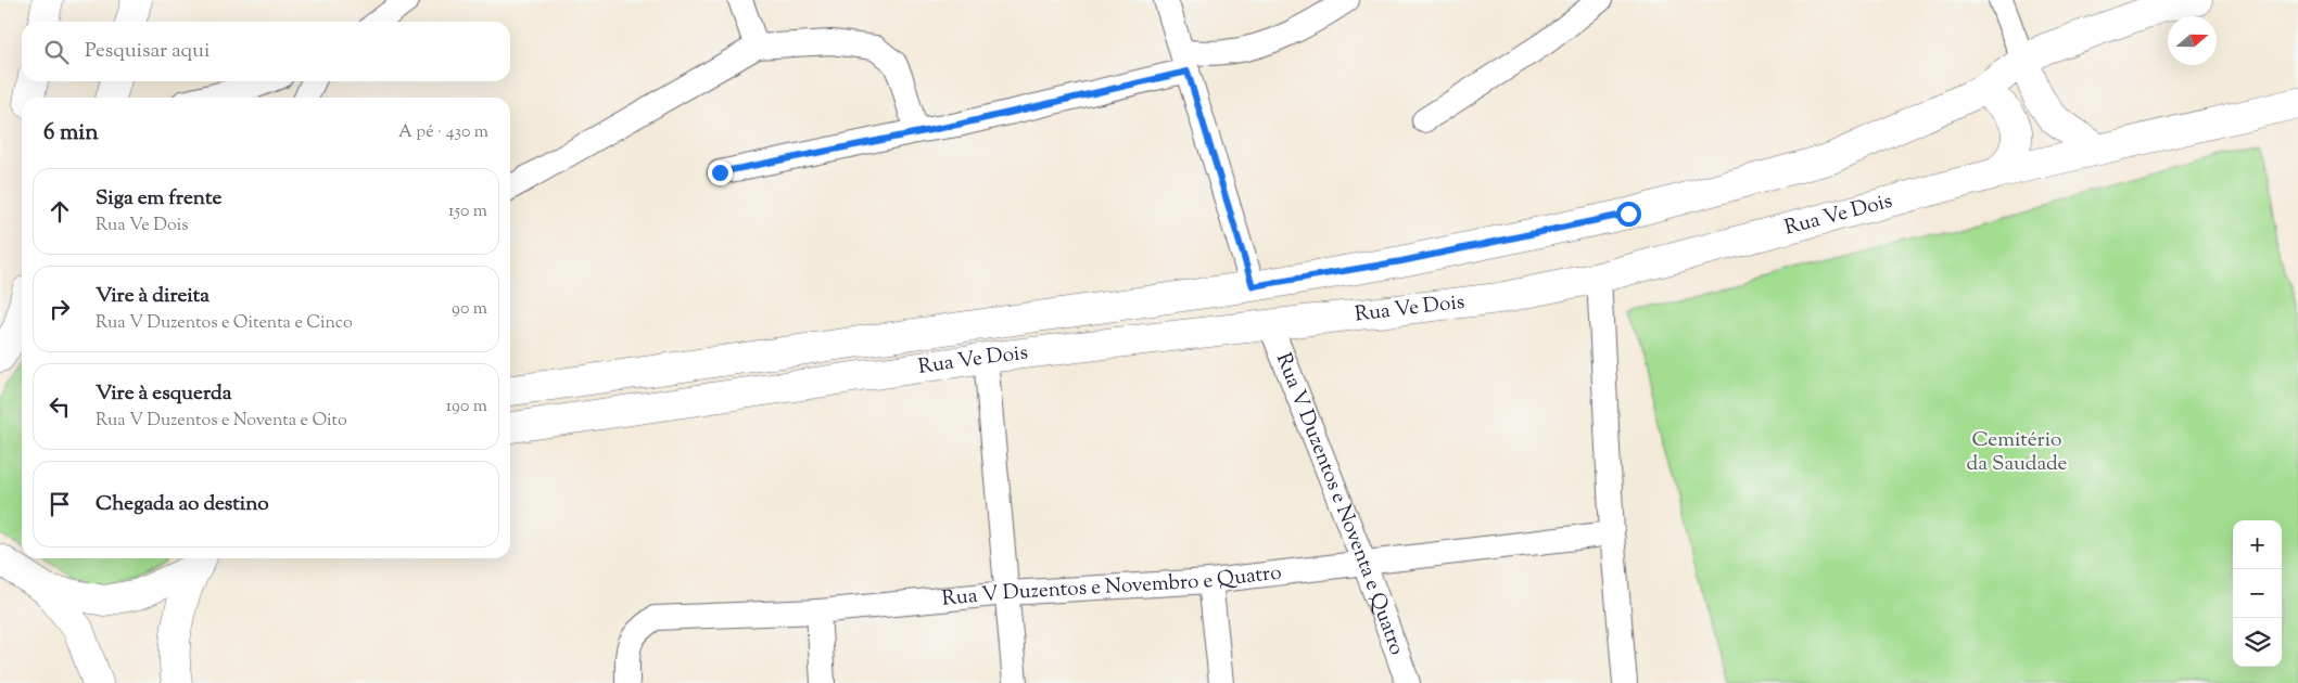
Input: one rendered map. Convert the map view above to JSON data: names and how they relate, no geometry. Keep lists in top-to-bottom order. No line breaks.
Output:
{"streets":{"main road":["Rua Ve Dois"],"street":["Rua V Duzentos e Noventa e Quatro","Rua V Duzentos e Novembro e Quatro"]},"crossings":[["Rua Ve Dois","Rua V Duzentos e Noventa e Quatro"],["Rua V Duzentos e Noventa e Quatro","Rua V Duzentos e Novembro e Quatro"]],"parks":["Cemitério da Saudade"],"north":"right","page":{"search":"Pesquisar aqui","heading":["6 min","A pé · 430 m"],"list":[["Siga em frente","Rua Ve Dois","150 m"],["Vire à direita","Rua V Duzentos e Oitenta e Cinco","90 m"],["Vire à esquerda","Rua V Duzentos e Noventa e Oito","190 m"],"Chegada ao destino"],"map_buttons":["+","−"]}}
